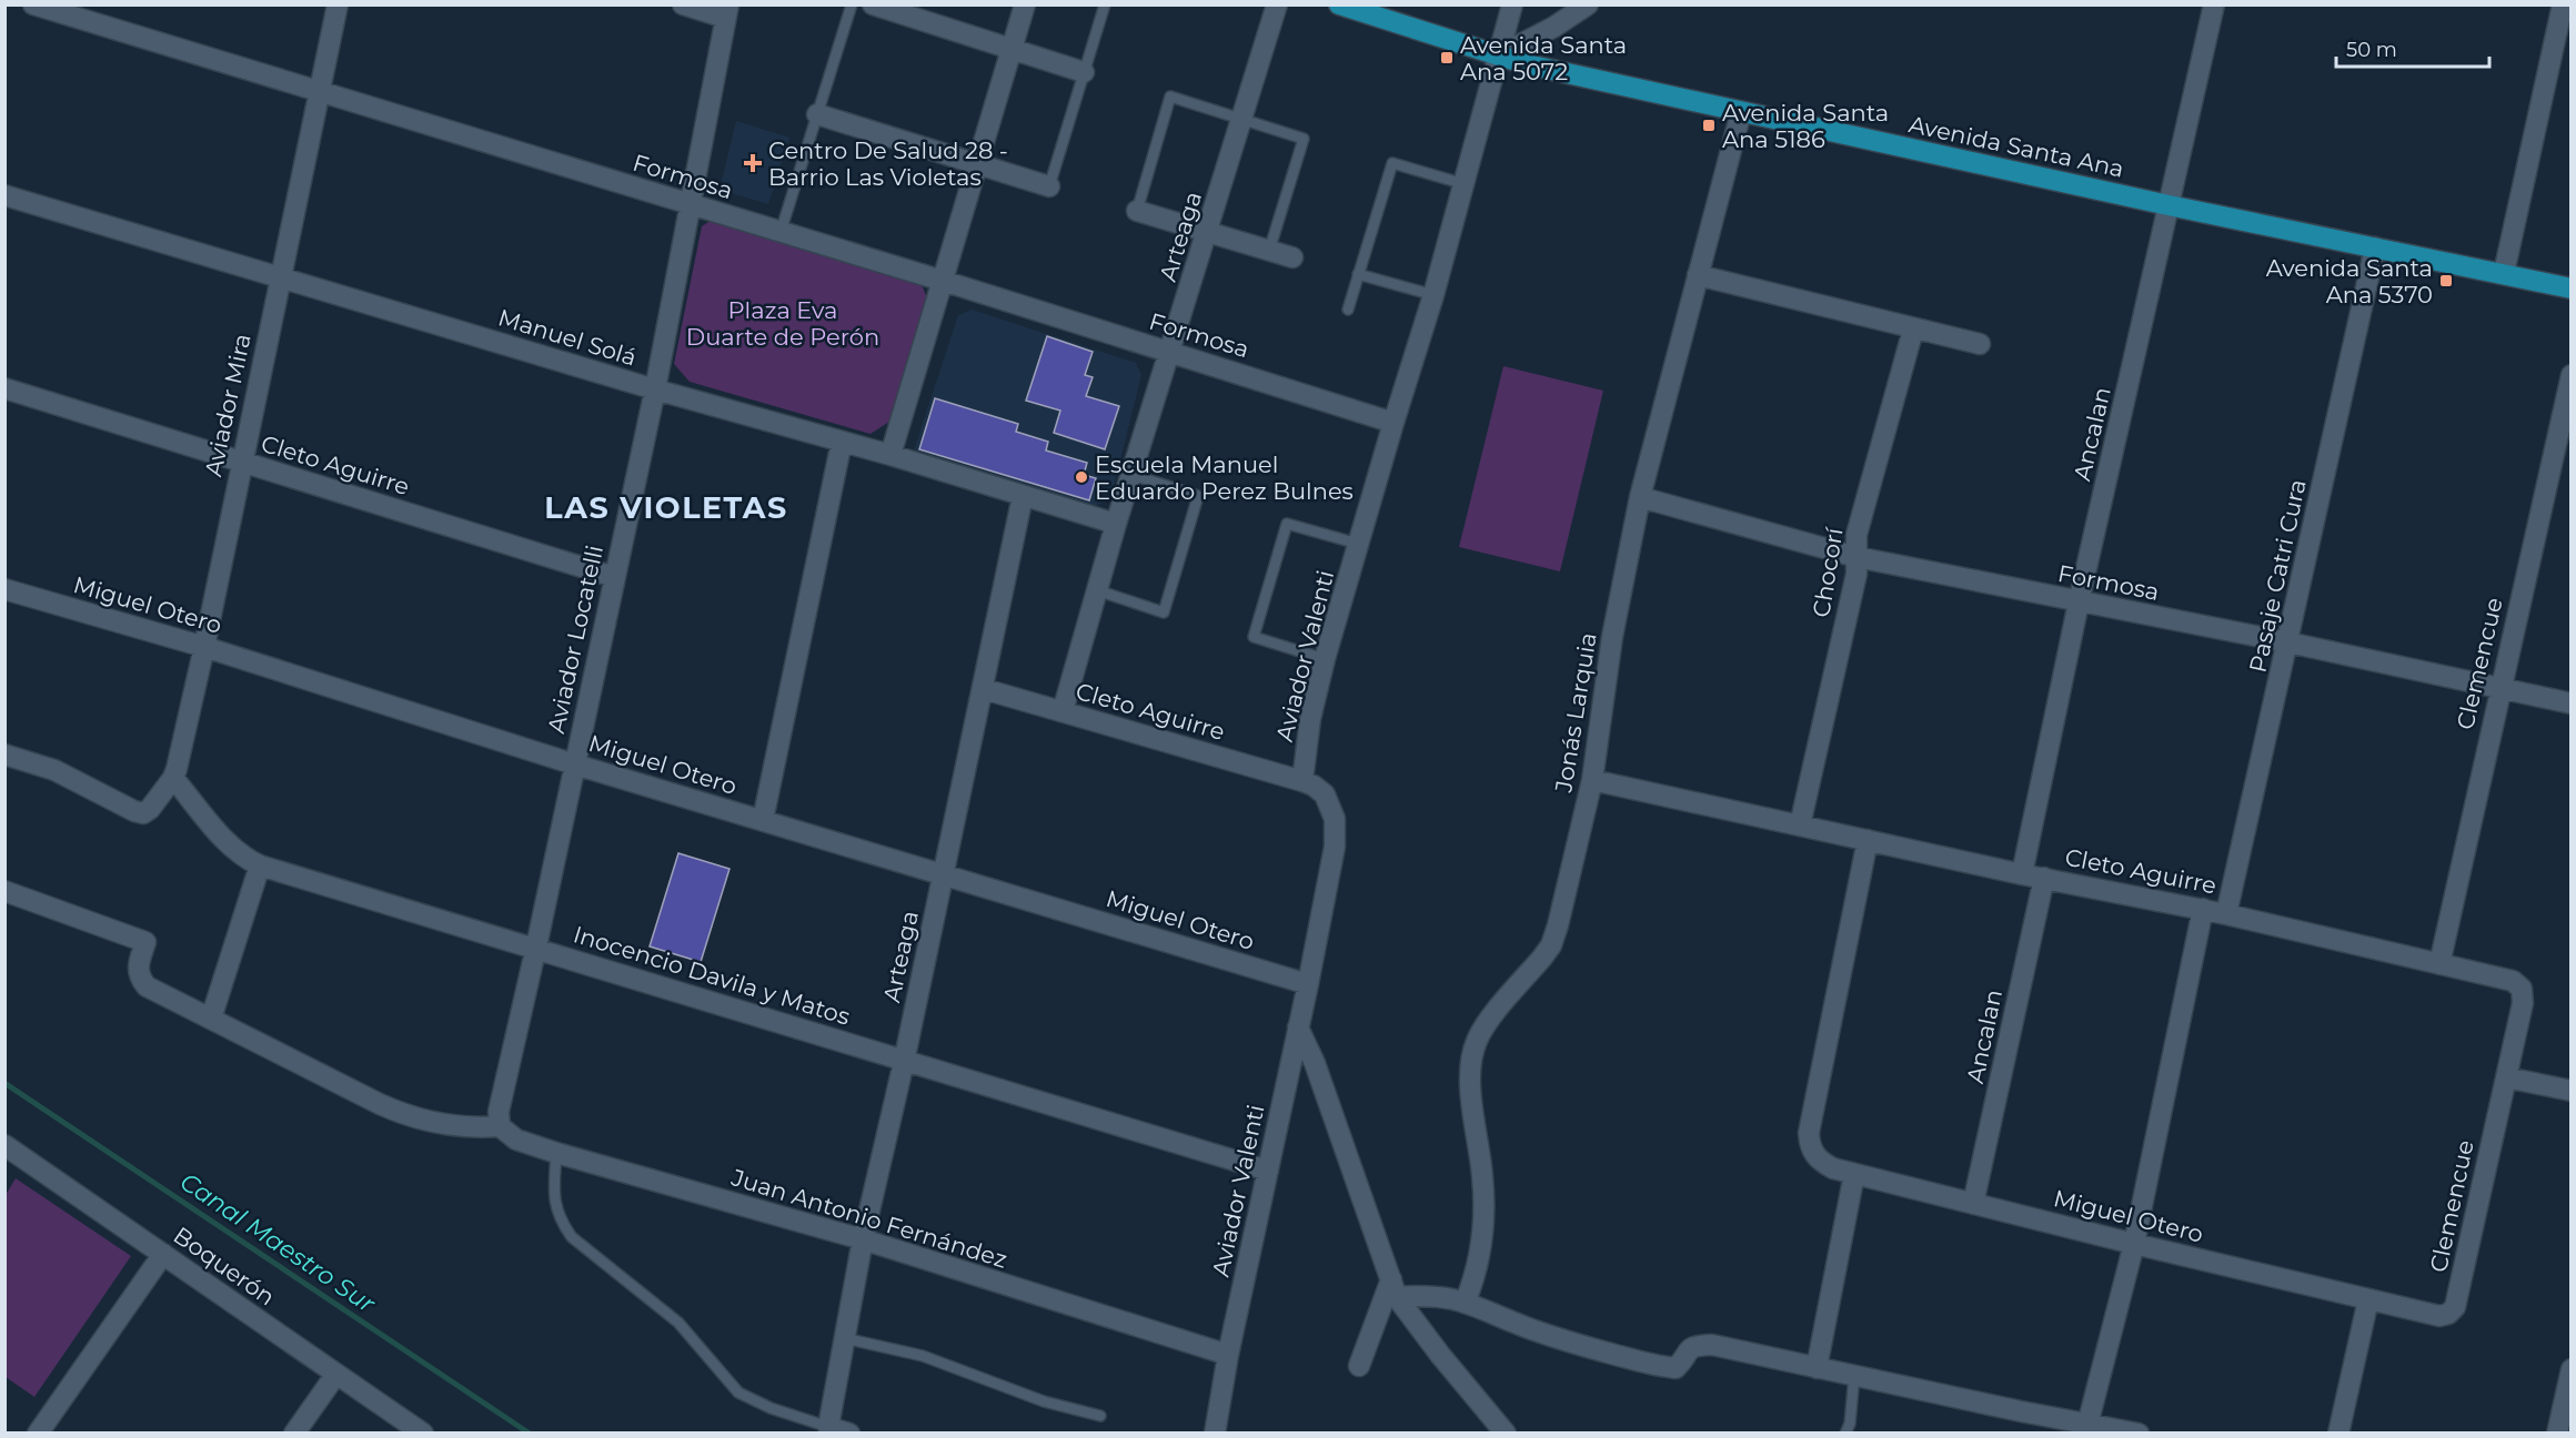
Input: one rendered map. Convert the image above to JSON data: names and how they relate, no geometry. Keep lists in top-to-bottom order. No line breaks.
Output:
{"streets":{"main road":["Avenida Santa Ana"],"street":["Formosa","Arteaga","Manuel Solá","Aviador Mira","Ancalan","Cleto Aguirre","Chocorí","Pasaje Catri Cura","Miguel Otero","Aviador Locatelli","Aviador Valenti","Clemencue","Jonás Larquia","Inocencio Davila y Matos","Juan Antonio Fernández","Boquerón"]},"crossings":[["Avenida Santa Ana","Ancalan"],["Avenida Santa Ana","Pasaje Catri Cura"],["Avenida Santa Ana","Aviador Valenti"],["Avenida Santa Ana","Jonás Larquia"],["Formosa","Arteaga"],["Formosa","Aviador Mira"],["Formosa","Ancalan"],["Formosa","Chocorí"],["Formosa","Pasaje Catri Cura"],["Formosa","Aviador Locatelli"],["Formosa","Aviador Valenti"],["Formosa","Clemencue"],["Formosa","Jonás Larquia"],["Arteaga","Manuel Solá"],["Arteaga","Cleto Aguirre"],["Arteaga","Miguel Otero"],["Arteaga","Inocencio Davila y Matos"],["Arteaga","Juan Antonio Fernández"],["Manuel Solá","Aviador Mira"],["Manuel Solá","Aviador Locatelli"],["Aviador Mira","Cleto Aguirre"],["Aviador Mira","Miguel Otero"],["Aviador Mira","Inocencio Davila y Matos"],["Ancalan","Cleto Aguirre"],["Ancalan","Miguel Otero"],["Cleto Aguirre","Chocorí"],["Cleto Aguirre","Pasaje Catri Cura"],["Cleto Aguirre","Miguel Otero"],["Cleto Aguirre","Aviador Locatelli"],["Cleto Aguirre","Aviador Valenti"],["Cleto Aguirre","Clemencue"],["Cleto Aguirre","Jonás Larquia"],["Miguel Otero","Aviador Locatelli"],["Miguel Otero","Aviador Valenti"],["Miguel Otero","Clemencue"],["Aviador Locatelli","Inocencio Davila y Matos"],["Aviador Locatelli","Juan Antonio Fernández"],["Aviador Valenti","Inocencio Davila y Matos"],["Aviador Valenti","Juan Antonio Fernández"]],"districts":["LAS VIOLETAS"],"water":["Canal Maestro Sur"],"parks":["Plaza Eva Duarte de Perón"],"places":{"transit":["Avenida Santa Ana 5072","Avenida Santa Ana 5186","Avenida Santa Ana 5370"],"health":["Centro De Salud 28 - Barrio Las Violetas"],"other":["Escuela Manuel Eduardo Perez Bulnes"]},"scale_bar":"50 m"}
